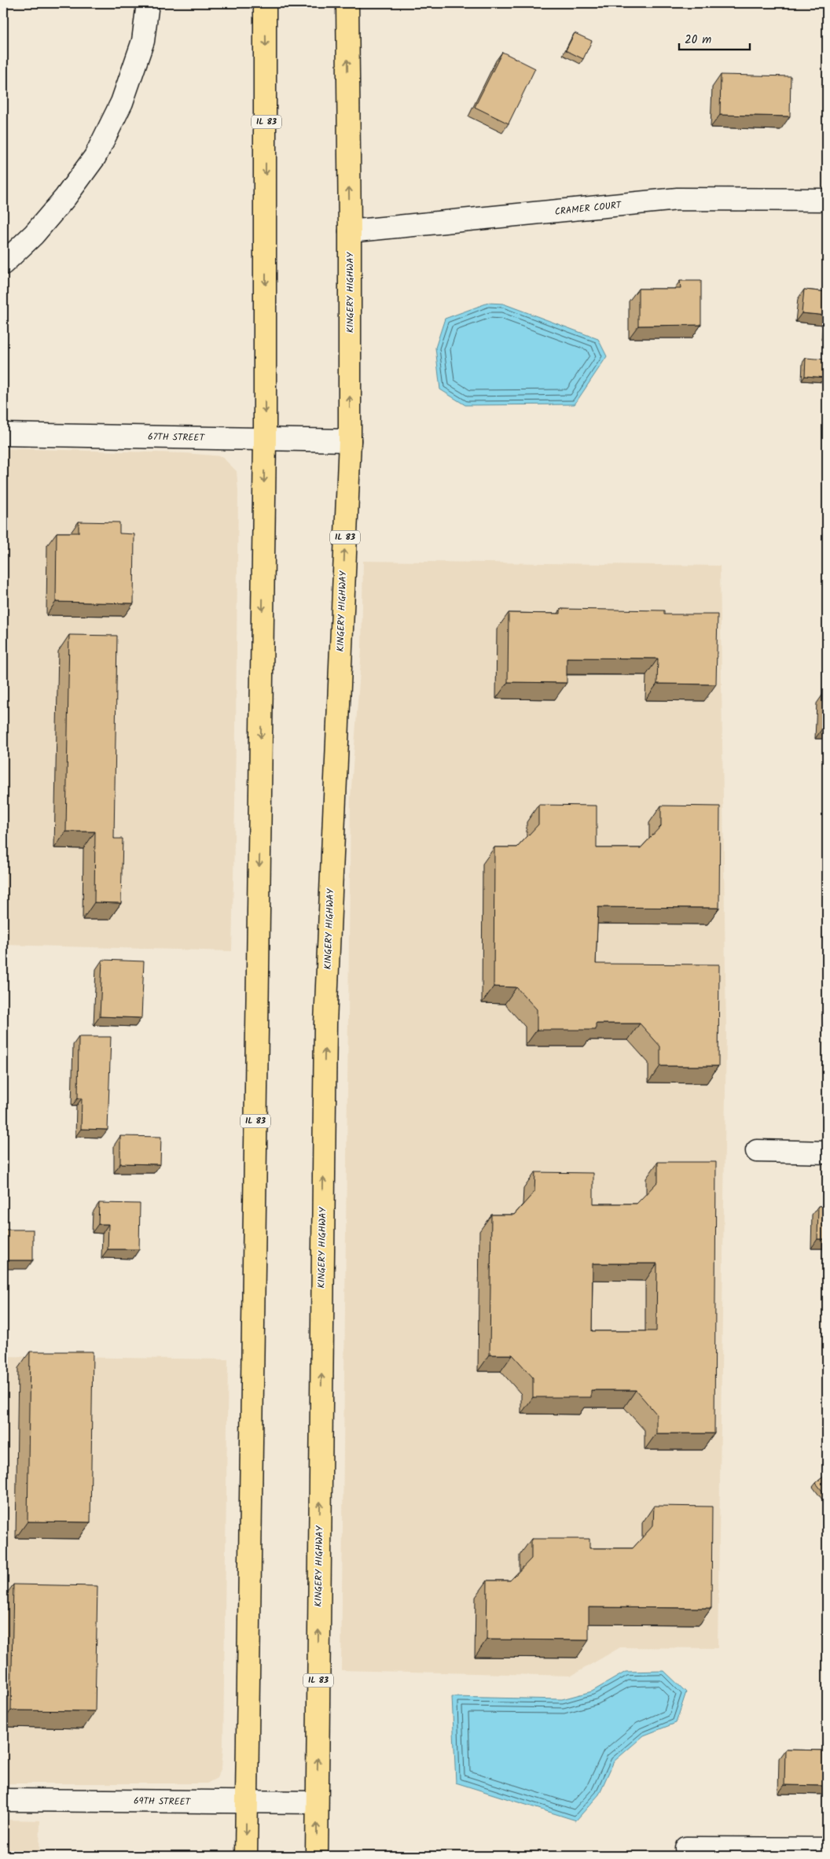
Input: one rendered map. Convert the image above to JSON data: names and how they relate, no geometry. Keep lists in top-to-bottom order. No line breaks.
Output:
{"streets":{"highway":["IL 83","KINGERY HIGHWAY"],"street":["CRAMER COURT","67TH STREET","69TH STREET"]},"crossings":[["IL 83","67TH STREET"],["IL 83","69TH STREET"],["CRAMER COURT","KINGERY HIGHWAY"],["KINGERY HIGHWAY","67TH STREET"],["KINGERY HIGHWAY","69TH STREET"]],"scale_bar":"20 m"}
